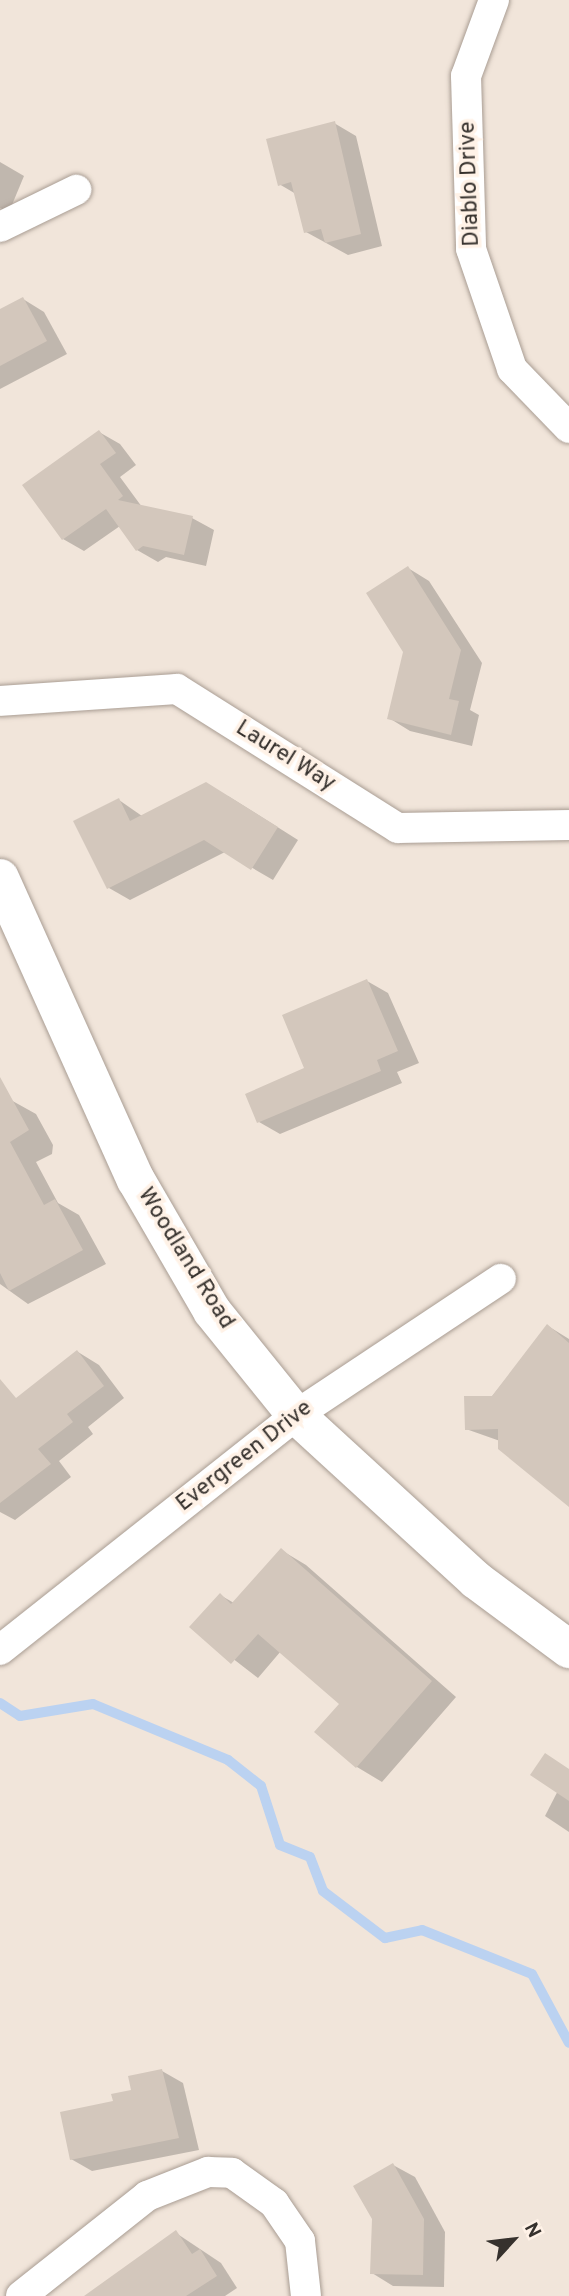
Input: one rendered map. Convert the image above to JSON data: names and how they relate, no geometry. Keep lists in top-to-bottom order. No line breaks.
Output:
{"streets":{"street":["Diablo Drive","Laurel Way","Woodland Road","Evergreen Drive"]},"crossings":[["Woodland Road","Evergreen Drive"]],"north":"top right"}
